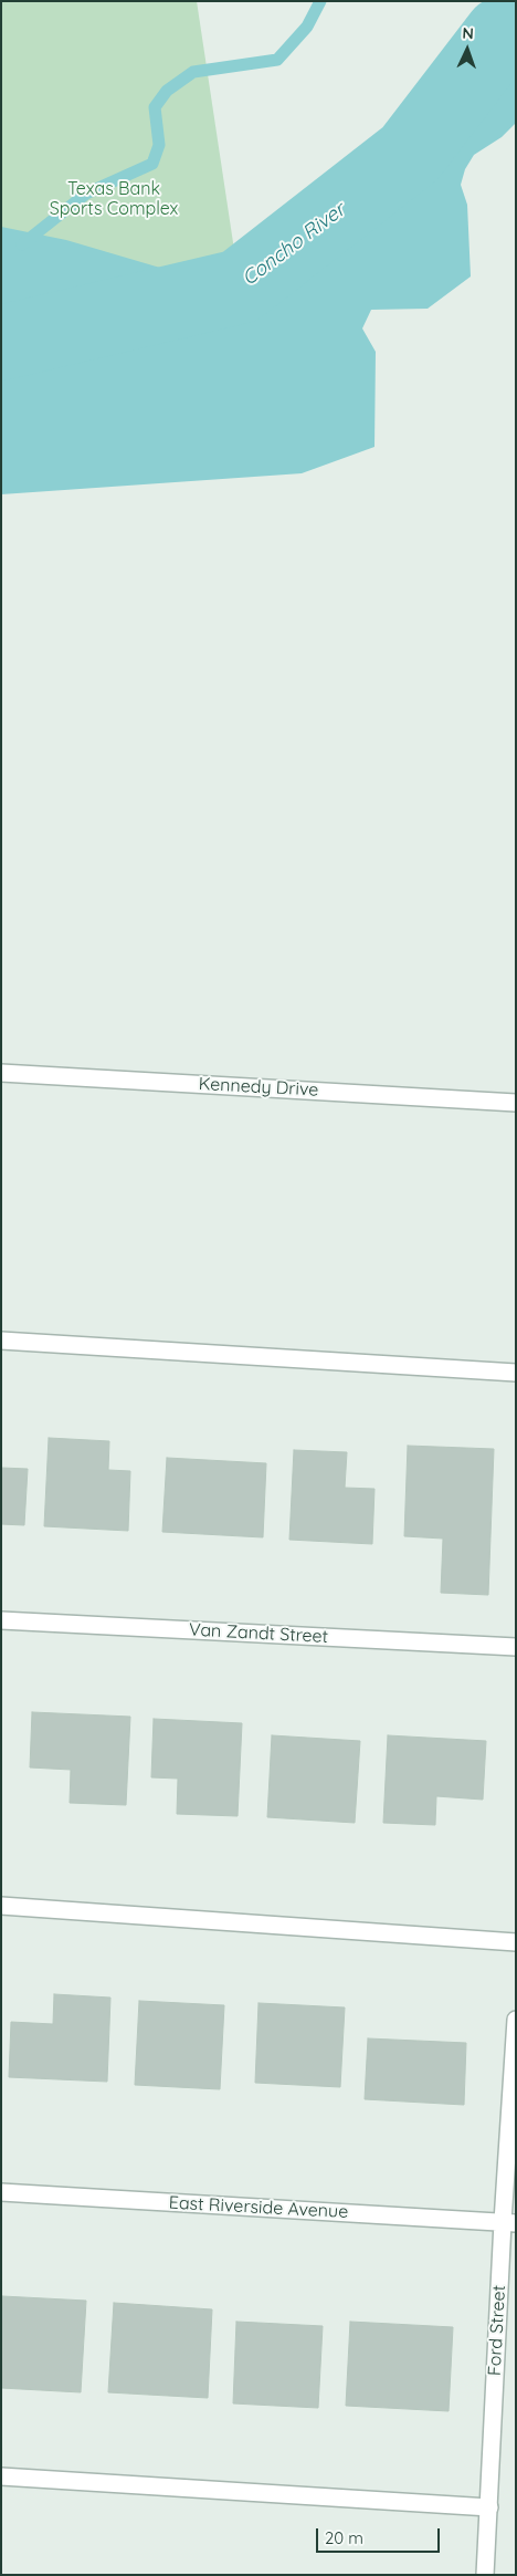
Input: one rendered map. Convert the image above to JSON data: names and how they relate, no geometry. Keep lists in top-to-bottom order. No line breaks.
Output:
{"streets":{"street":["Kennedy Drive","Van Zandt Street","East Riverside Avenue","Ford Street"]},"crossings":[["East Riverside Avenue","Ford Street"]],"water":["Concho River"],"parks":["Texas Bank Sports Complex"],"scale_bar":"20 m","north":"top"}
